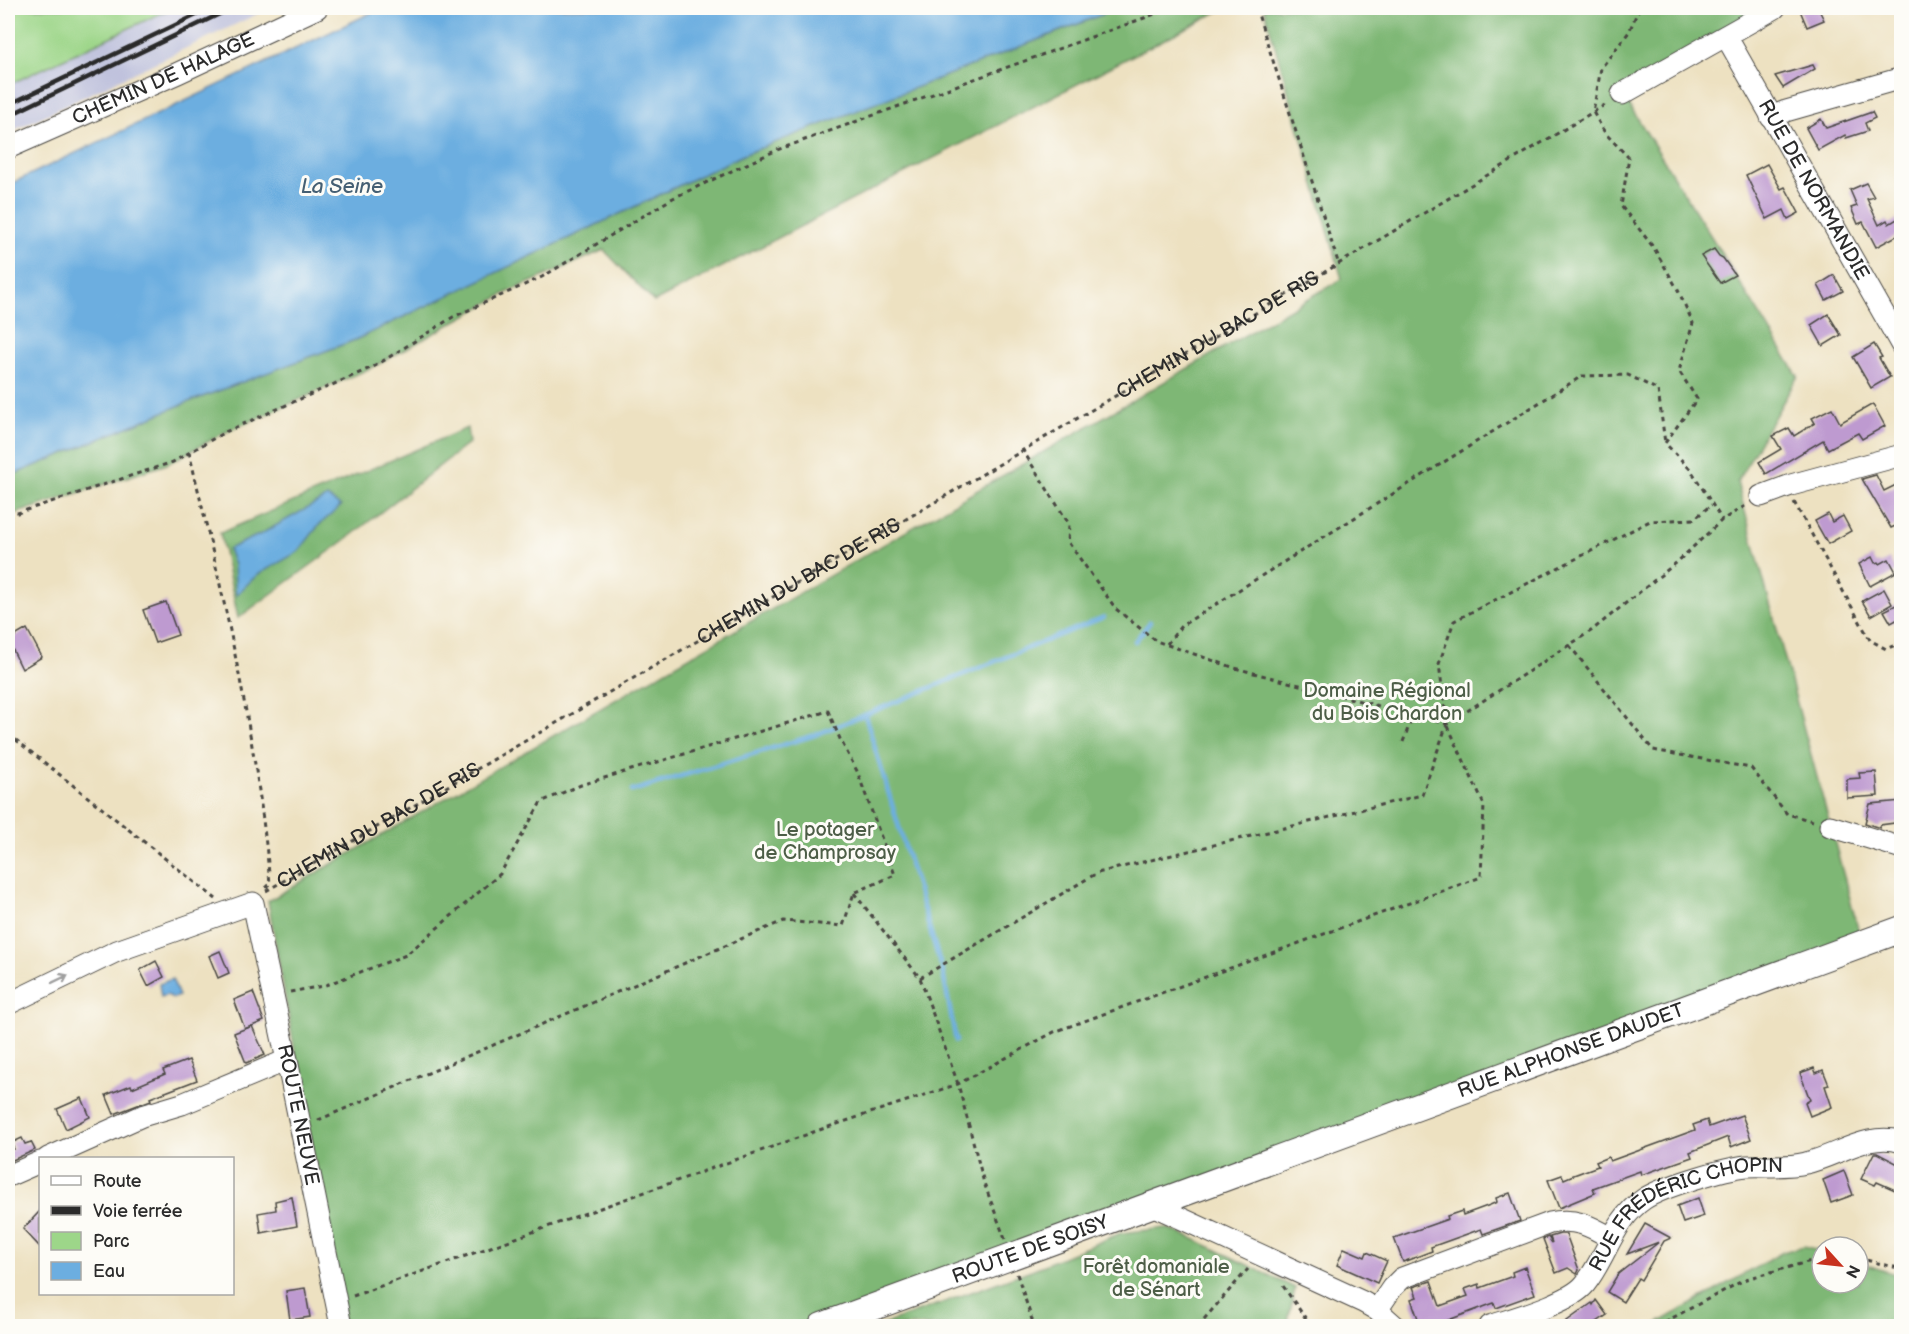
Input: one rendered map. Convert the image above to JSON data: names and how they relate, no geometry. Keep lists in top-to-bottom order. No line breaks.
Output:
{"streets":{"main road":["RUE ALPHONSE DAUDET","ROUTE DE SOISY"],"street":["CHEMIN DE HALAGE","RUE DE NORMANDIE","ROUTE NEUVE","RUE FRÉDÉRIC CHOPIN"],"path":["CHEMIN DU BAC DE RIS"]},"crossings":[["CHEMIN DU BAC DE RIS","ROUTE NEUVE"],["RUE ALPHONSE DAUDET","ROUTE DE SOISY"]],"water":["La Seine"],"parks":["Domaine Régional du Bois Chardon","Le potager de Champrosay","Forêt domaniale de Sénart"],"legend":["Route","Voie ferrée","Parc","Eau"],"north":"bottom right"}
